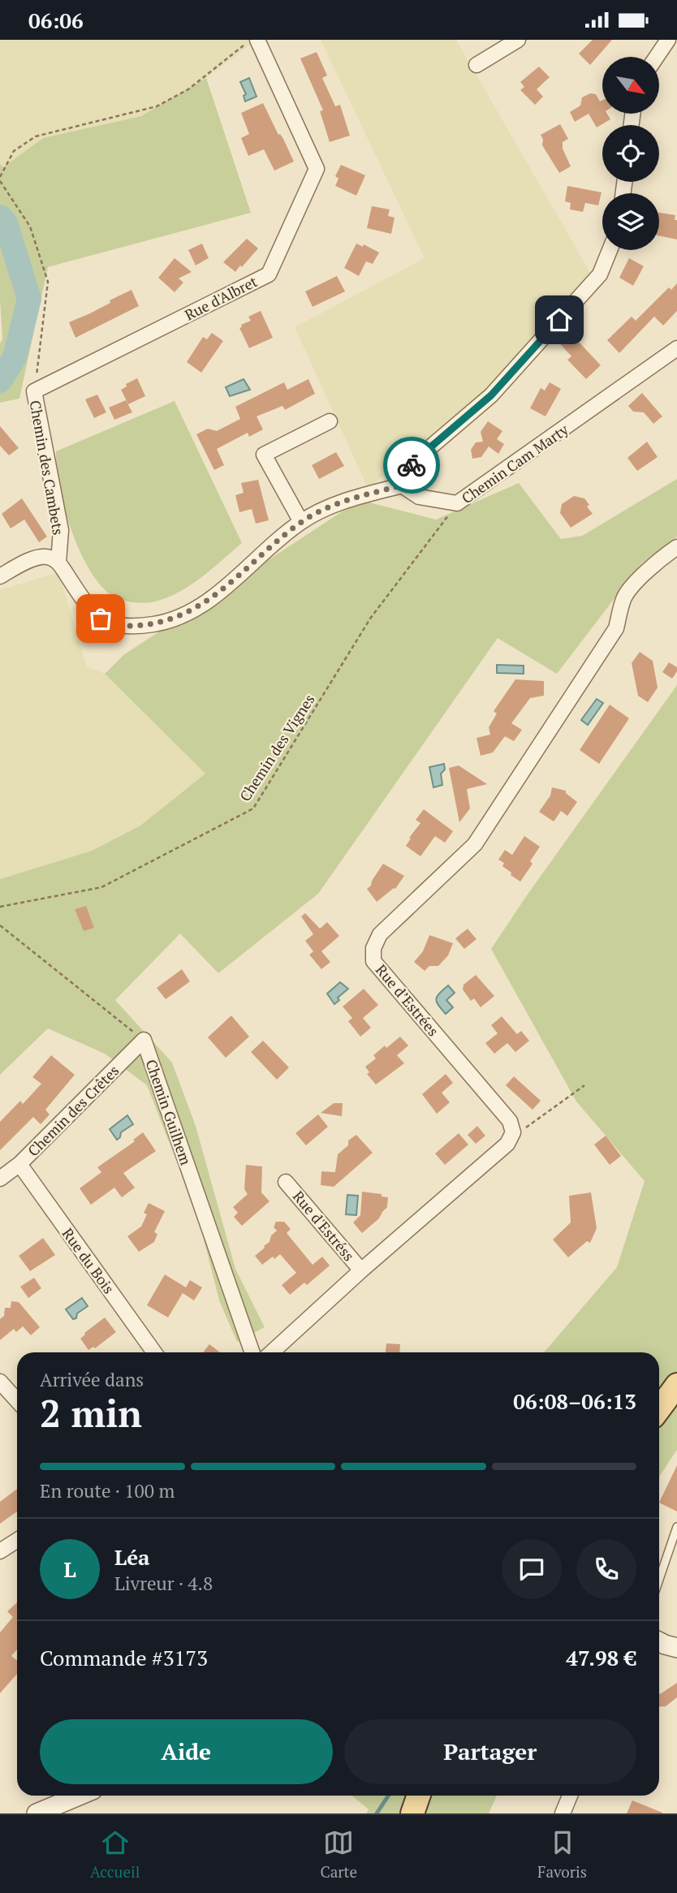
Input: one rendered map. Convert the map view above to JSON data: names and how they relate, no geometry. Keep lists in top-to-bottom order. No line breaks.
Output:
{"streets":{"street":["Rue d'Albret","Chemin Cam Marty","Chemin des Cambets","Rue d’Estrées","Chemin des Crêtes","Chemin Guilhem","Rue d'Estréss","Rue du Bois"],"path":["Chemin des Vignes"]},"crossings":[["Rue d'Albret","Chemin des Cambets"],["Chemin Cam Marty","Chemin des Vignes"],["Chemin des Crêtes","Chemin Guilhem"],["Chemin des Crêtes","Rue du Bois"]],"north":"bottom right","page":{"status":"06:06","heading":["2 min","Arrivée dans","06:08–06:13"],"panel":["Léa","Livreur · 4.8","Commande #3173","47.98 €"],"bar":"En route · 100 m","round":"L","buttons":["Aide","Partager"],"tabs":["Accueil","Carte","Favoris"]}}
